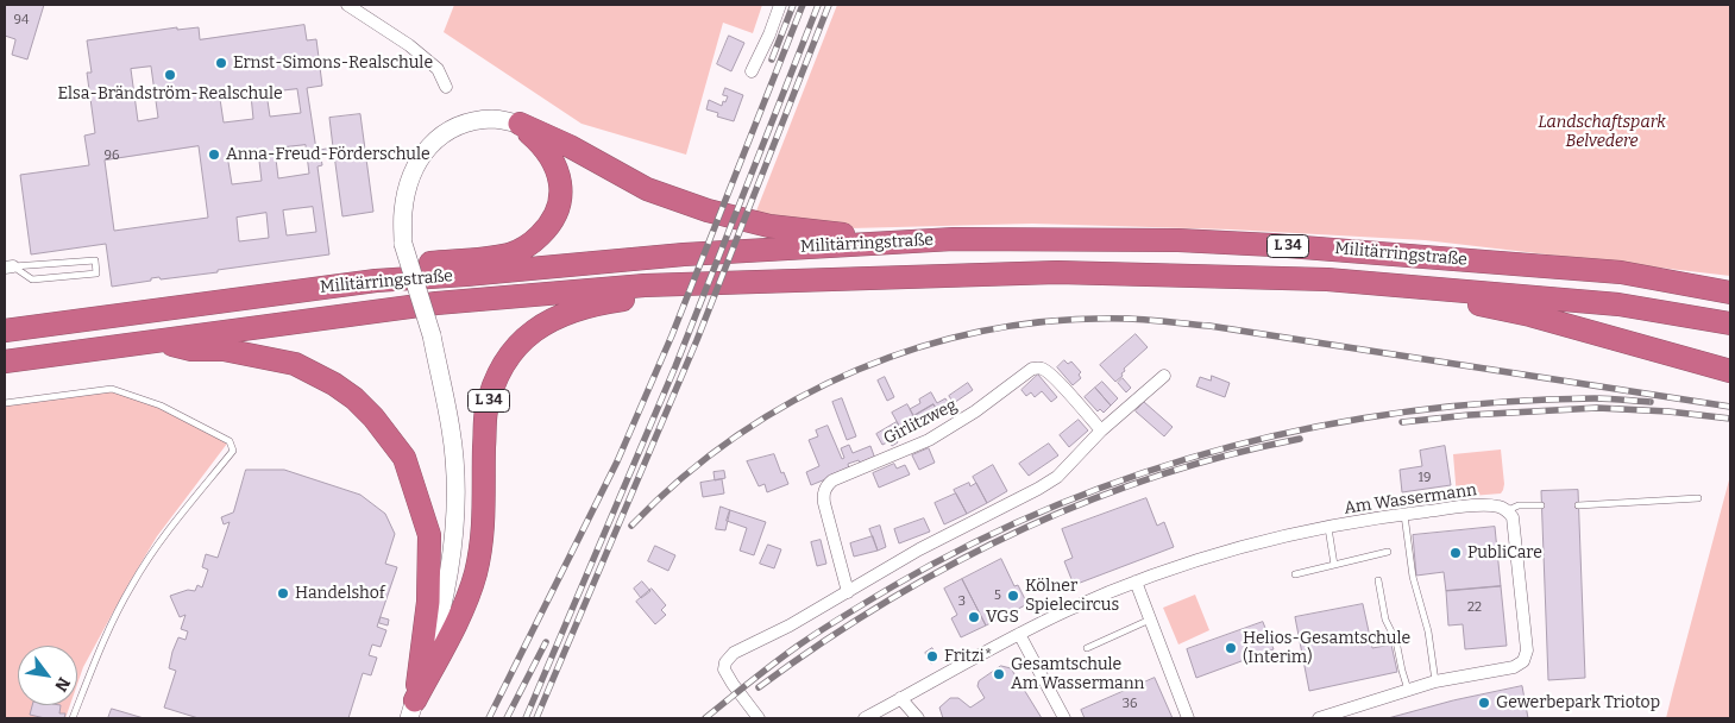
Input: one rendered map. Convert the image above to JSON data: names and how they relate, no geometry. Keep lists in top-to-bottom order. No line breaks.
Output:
{"streets":{"highway":["Militärringstraße","L 34"],"street":["Girlitzweg","Am Wassermann"]},"crossings":[["Militärringstraße","L 34"]],"parks":["Landschaftspark Belvedere"],"places":["Ernst-Simons-Realschule","Elsa-Brändström-Realschule","Anna-Freud-Förderschule","PubliCare","Handelshof","Kölner Spielecircus","VGS","Helios-Gesamtschule (Interim)","Fritzi*","Gesamtschule Am Wassermann","Gewerbepark Triotop"],"house_numbers":["94","96","19","5","3","22","36"],"north":"bottom right"}
